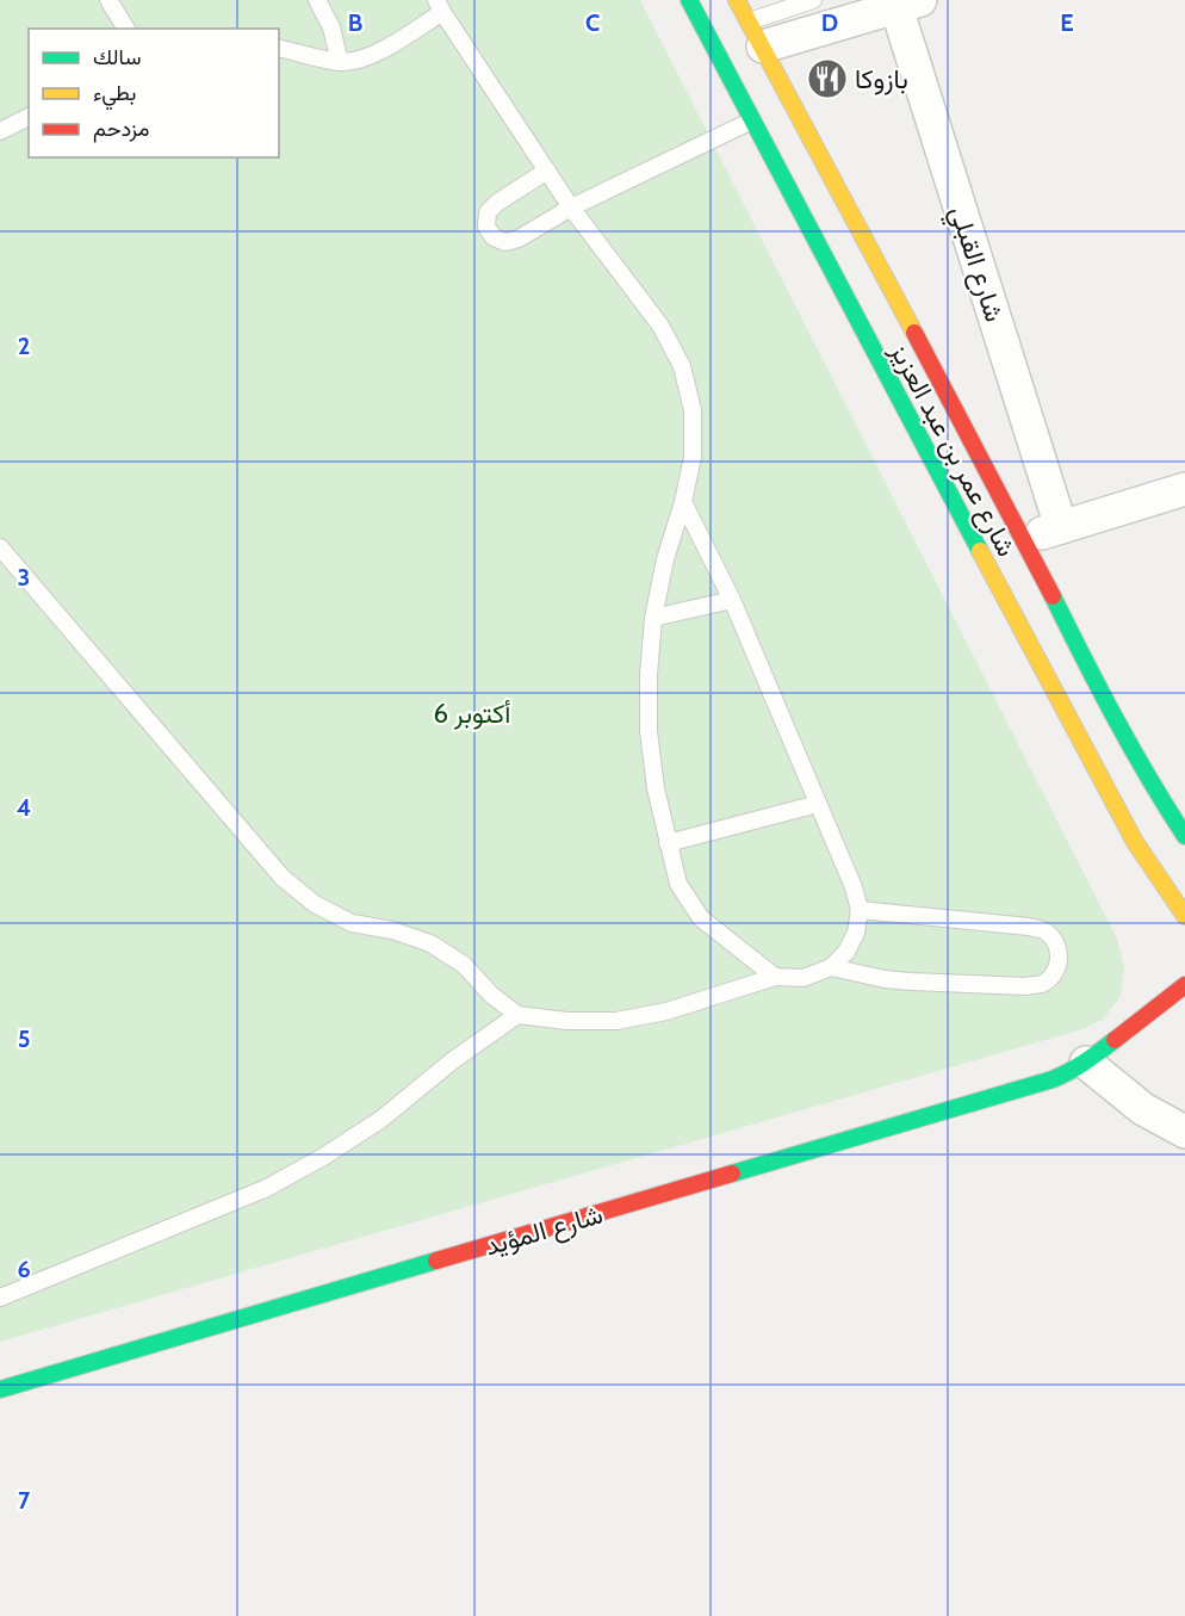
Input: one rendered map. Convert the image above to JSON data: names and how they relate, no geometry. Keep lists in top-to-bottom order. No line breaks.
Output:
{"streets":{"main road":["شارع عمر بن عبد العزيز","شارع المؤيد"],"street":["شارع القبلي"]},"parks":["6 أكتوبر"],"places":{"restaurant":["بازوكا"]},"legend":["سالك","بطيء","مزدحم"],"grid":{"columns":["B","C","D","E"],"rows":["2","3","4","5","6","7"]}}
